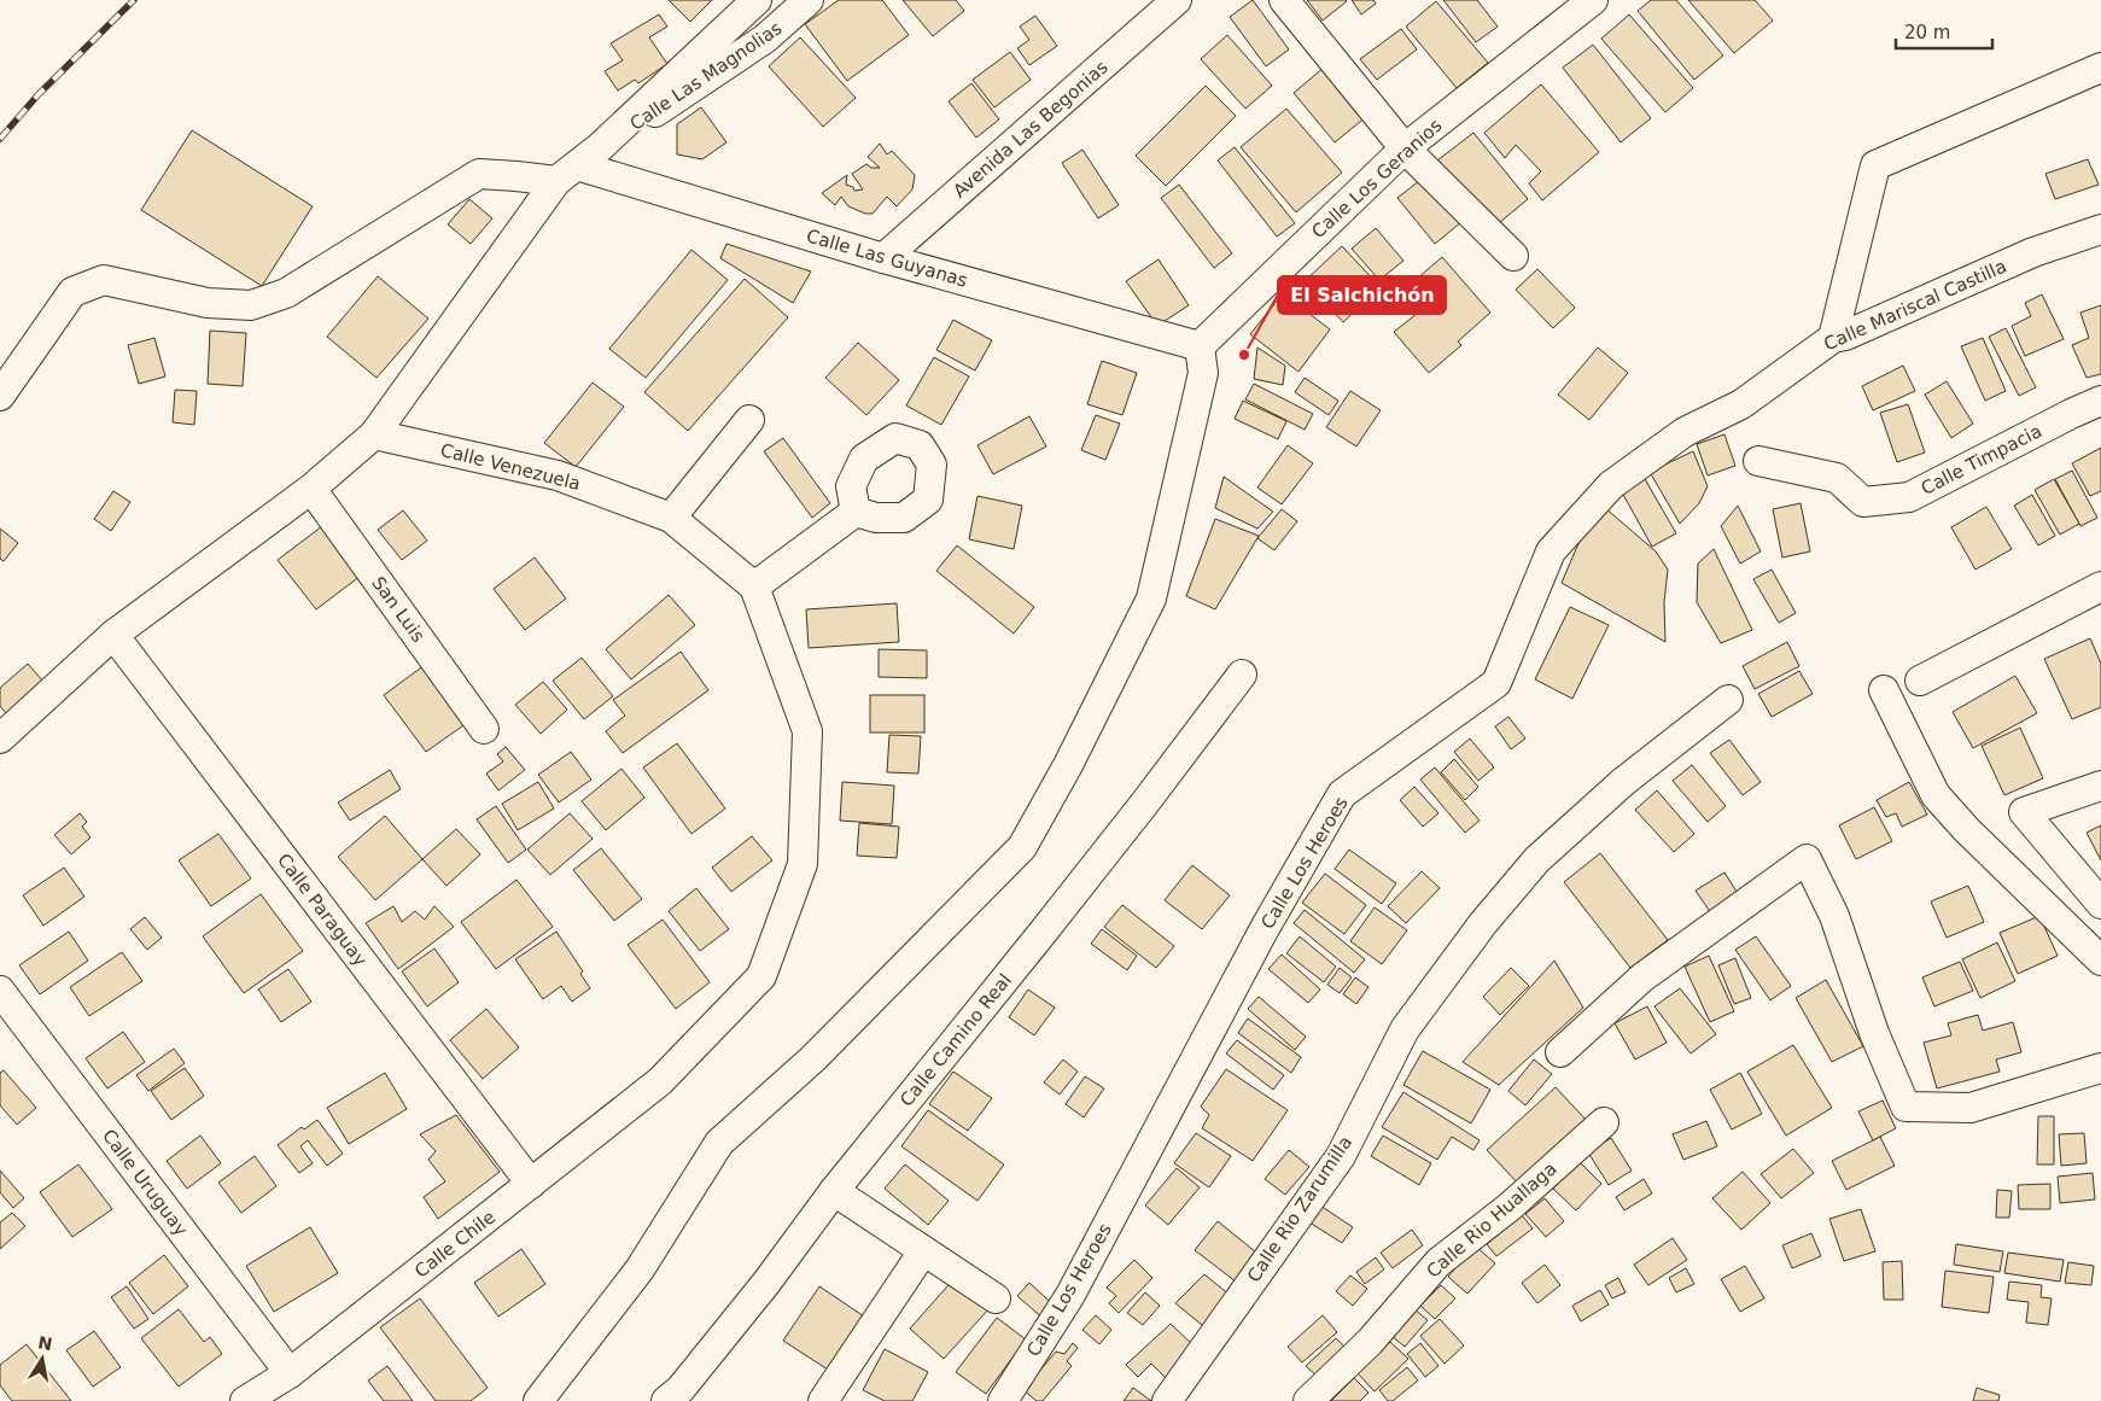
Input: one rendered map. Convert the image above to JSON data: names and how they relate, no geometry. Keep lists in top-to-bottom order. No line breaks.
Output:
{"streets":{"street":["Calle Las Magnolias","Avenida Las Begonias","Calle Los Geranios","Calle Las Guyanas","Calle Mariscal Castilla","Calle Timpacia","Calle Venezuela","San Luis","Calle Los Heroes","Calle Paraguay","Calle Camino Real","Calle Uruguay","Calle Rio Zarumilla","Calle Rio Huallaga","Calle Chile"]},"crossings":[["Avenida Las Begonias","Calle Las Guyanas"],["Calle Los Geranios","Calle Las Guyanas"],["Calle Mariscal Castilla","Calle Los Heroes"],["Calle Venezuela","Calle Chile"],["Calle Paraguay","Calle Chile"],["Calle Uruguay","Calle Chile"]],"places":["El Salchichón"],"scale_bar":"20 m","north":"top"}
